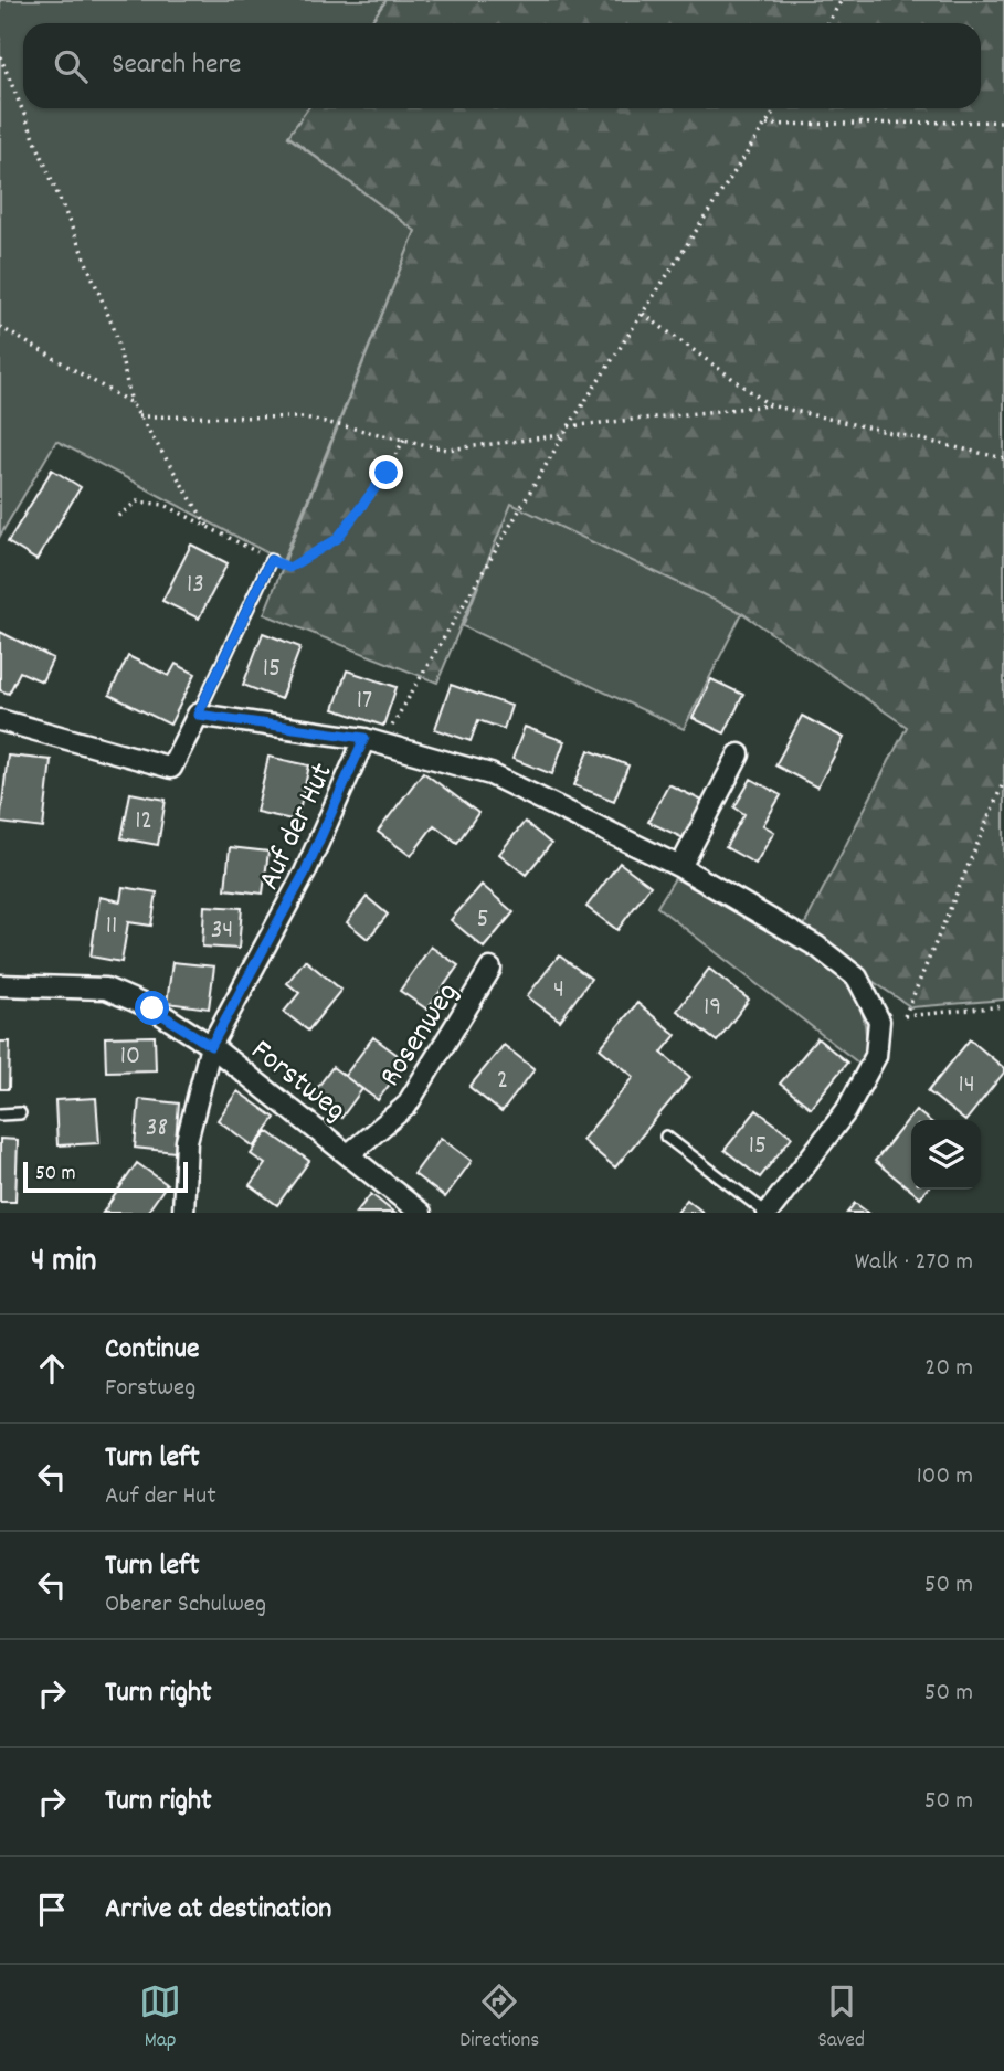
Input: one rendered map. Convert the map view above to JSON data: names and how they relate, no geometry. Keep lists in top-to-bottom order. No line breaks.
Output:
{"streets":{"street":["Auf der Hut","Rosenweg","Forstweg"]},"crossings":[["Auf der Hut","Forstweg"],["Rosenweg","Forstweg"]],"house_numbers":["13","15","17","12","5","11","34","4","19","10","2","14","38","15"],"scale_bar":"50 m","page":{"search":"Search here","scale":"50 m","heading":["4 min","Walk · 270 m"],"list":[["Continue","Forstweg","20 m"],["Turn left","Auf der Hut","100 m"],["Turn left","Oberer Schulweg","50 m"],["Turn right","50 m"],["Turn right","50 m"],"Arrive at destination"],"nav":["Map","Directions","Saved"]}}
